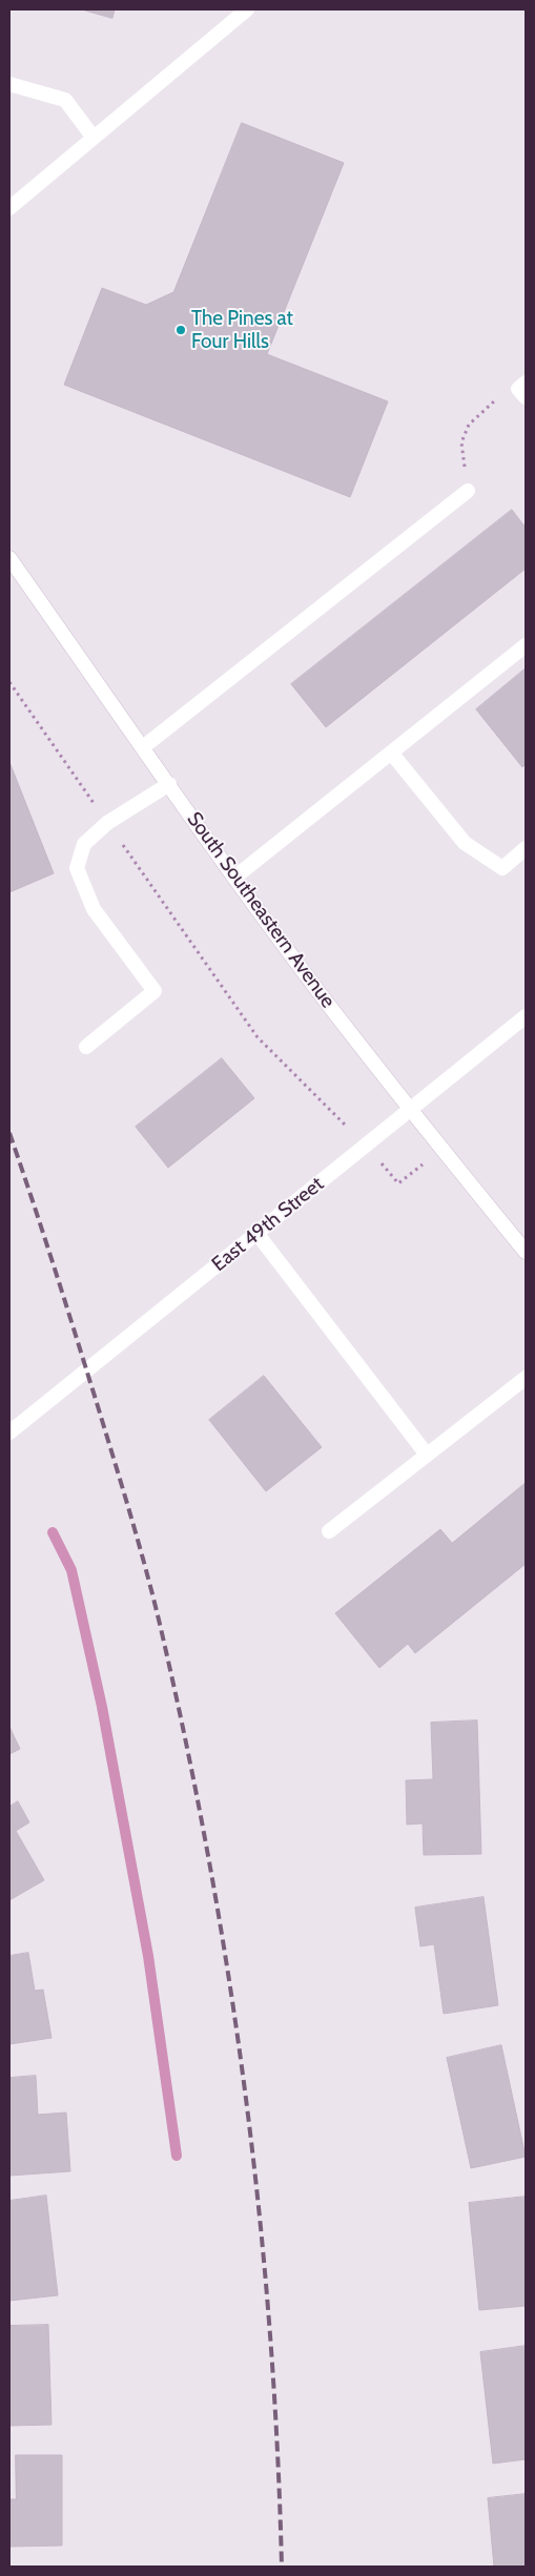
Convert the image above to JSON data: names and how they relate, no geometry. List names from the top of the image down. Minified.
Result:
{"streets":{"main road":["South Southeastern Avenue","East 49th Street"]},"crossings":[["South Southeastern Avenue","East 49th Street"]],"places":["The Pines at Four Hills"]}
